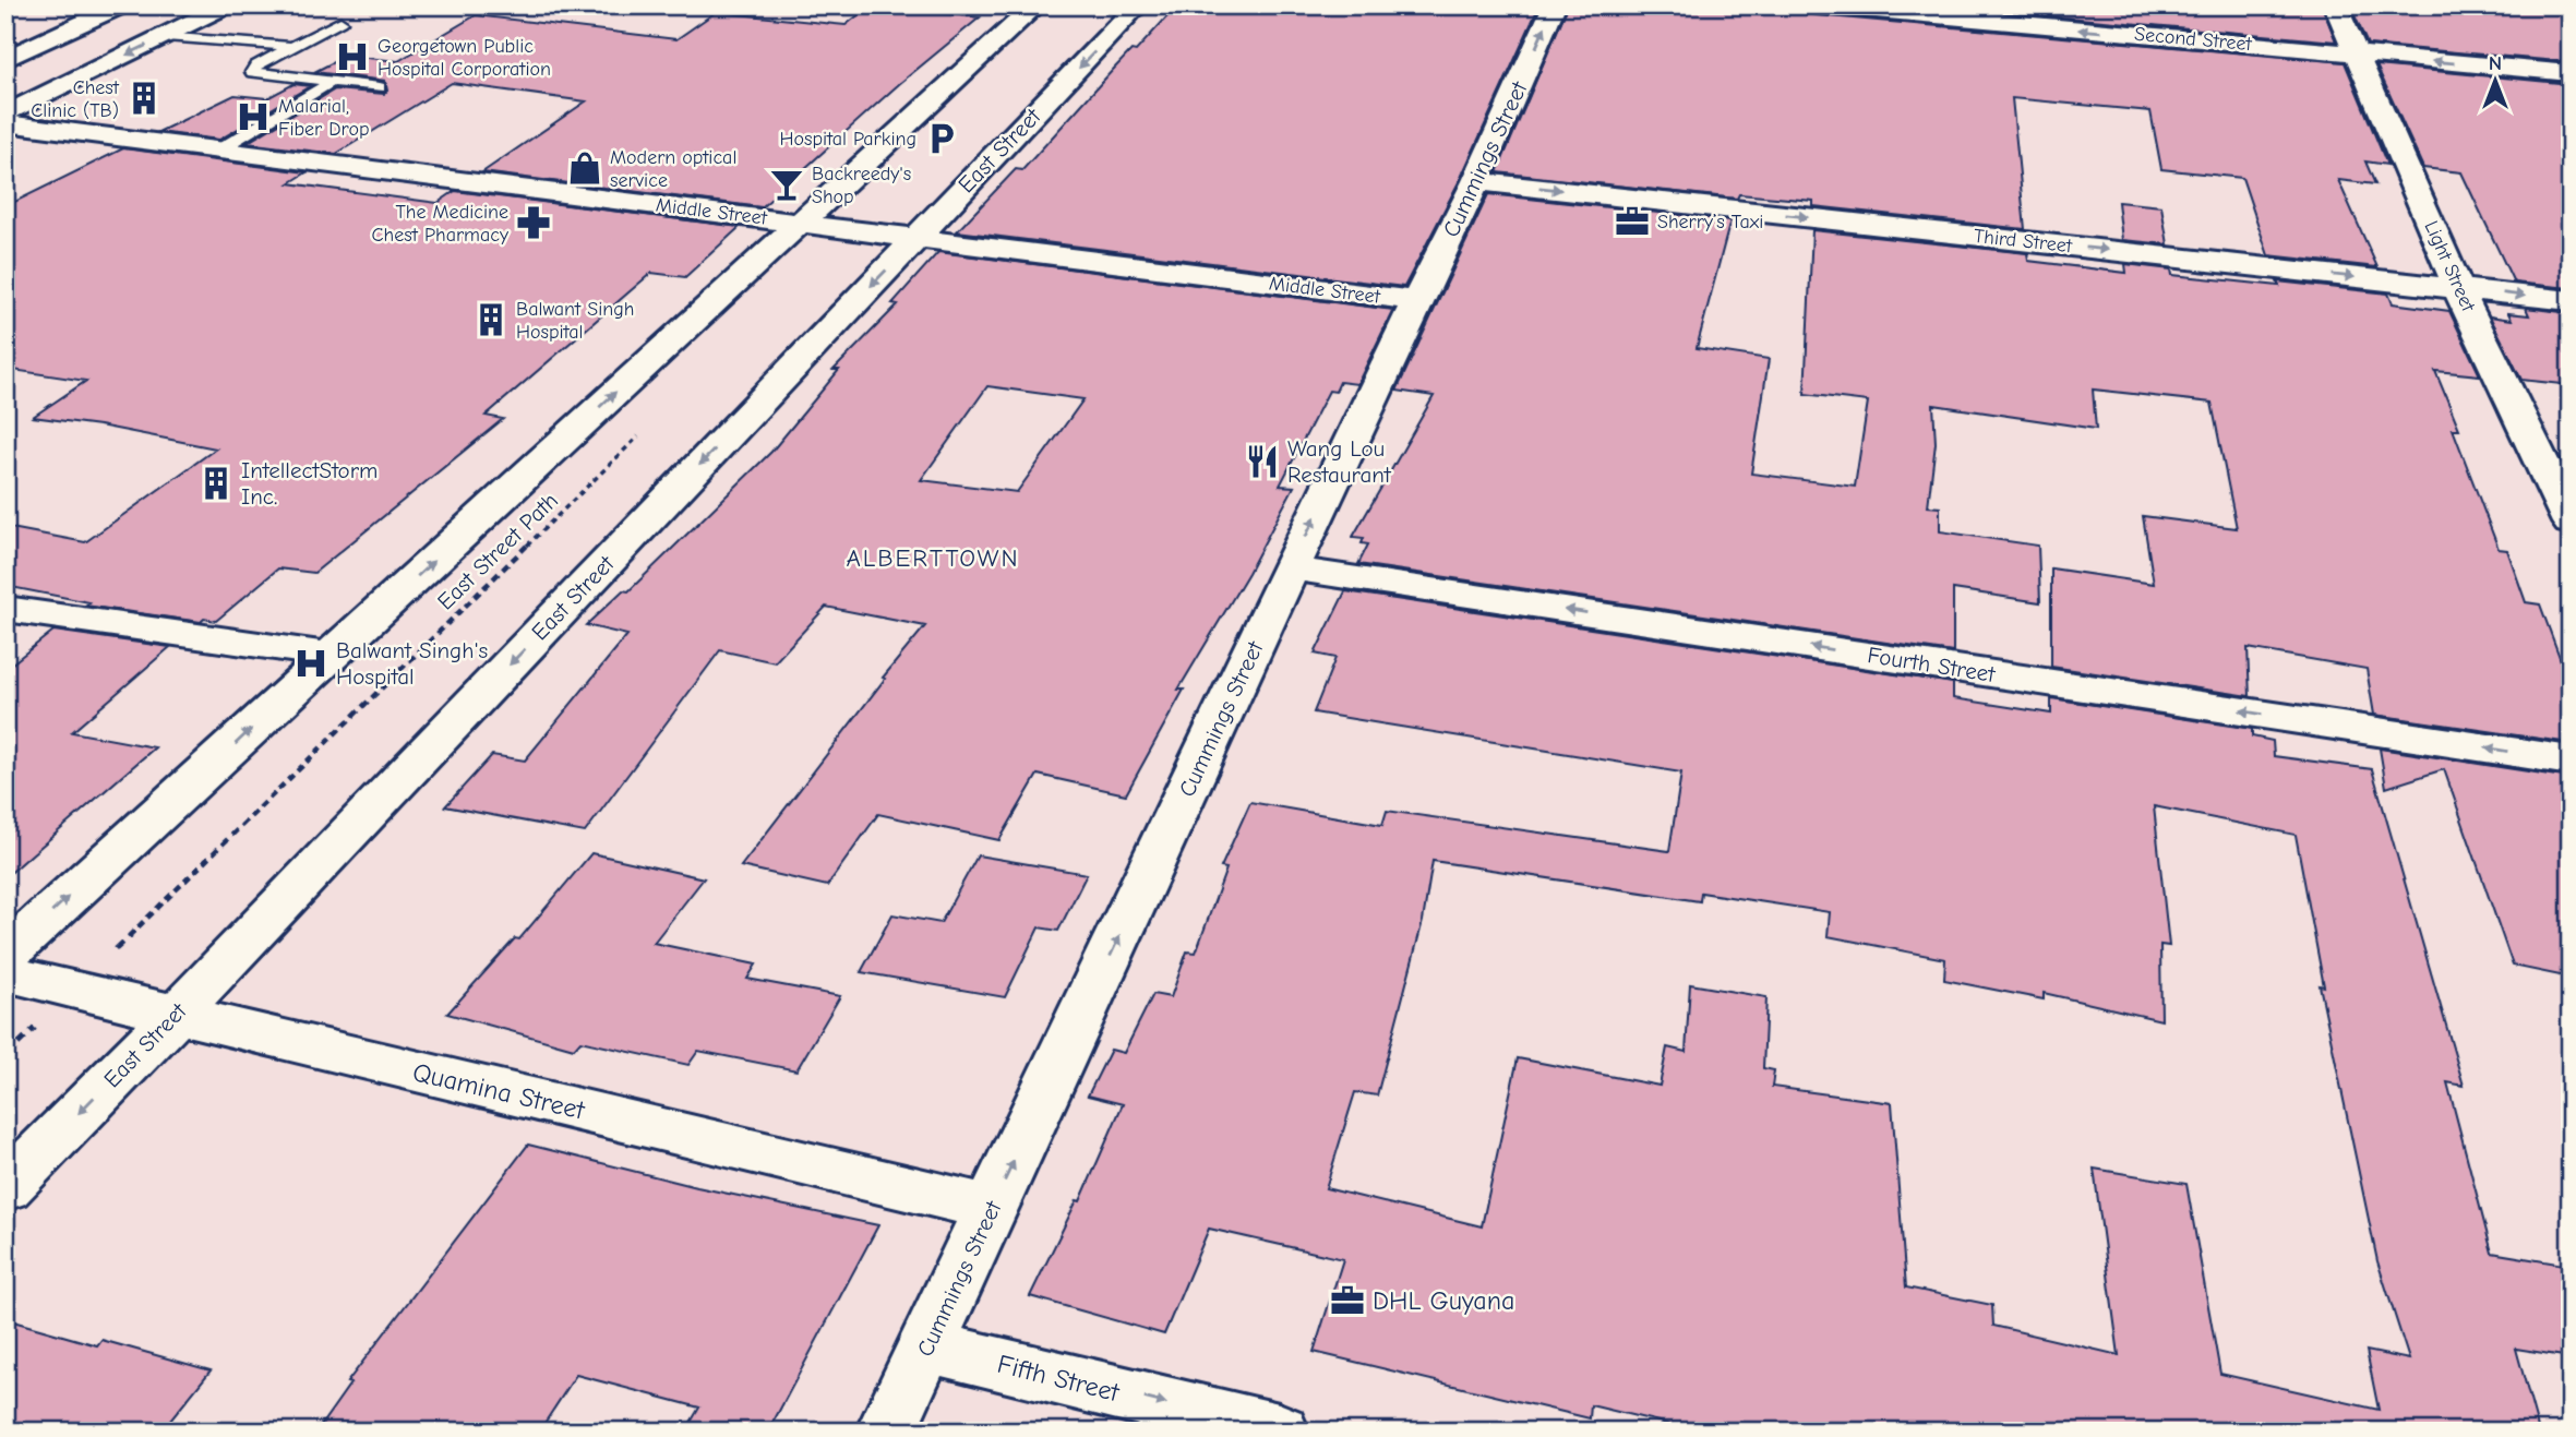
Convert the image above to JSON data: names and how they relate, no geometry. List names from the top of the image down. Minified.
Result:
{"streets":{"street":["Second Street","East Street","Cummings Street","Middle Street","Third Street","Light Street","Fourth Street","Quamina Street","Fifth Street"],"path":["East Street Path"]},"crossings":[["Second Street","Light Street"],["East Street","Middle Street"],["East Street","Quamina Street"],["Cummings Street","Middle Street"],["Cummings Street","Third Street"],["Cummings Street","Fourth Street"],["Cummings Street","Quamina Street"],["Cummings Street","Fifth Street"],["Third Street","Light Street"],["East Street Path","Quamina Street"]],"one_way":["Second Street","Cummings Street","Third Street","Fourth Street","Fifth Street"],"districts":["ALBERTTOWN"],"places":{"hospital":["Georgetown Public Hospital Corporation","Malarial, Fiber Drop","Balwant Singh's Hospital"],"building":["Chest Clinic (TB)","Balwant Singh Hospital","IntellectStorm Inc."],"parking":["Hospital Parking"],"shop":["Modern optical service"],"bar":["Backreedy's Shop"],"office":["Sherry’s Taxi","DHL Guyana"],"pharmacy":["The Medicine Chest Pharmacy"],"restaurant":["Wang Lou Restaurant"]},"north":"top"}
